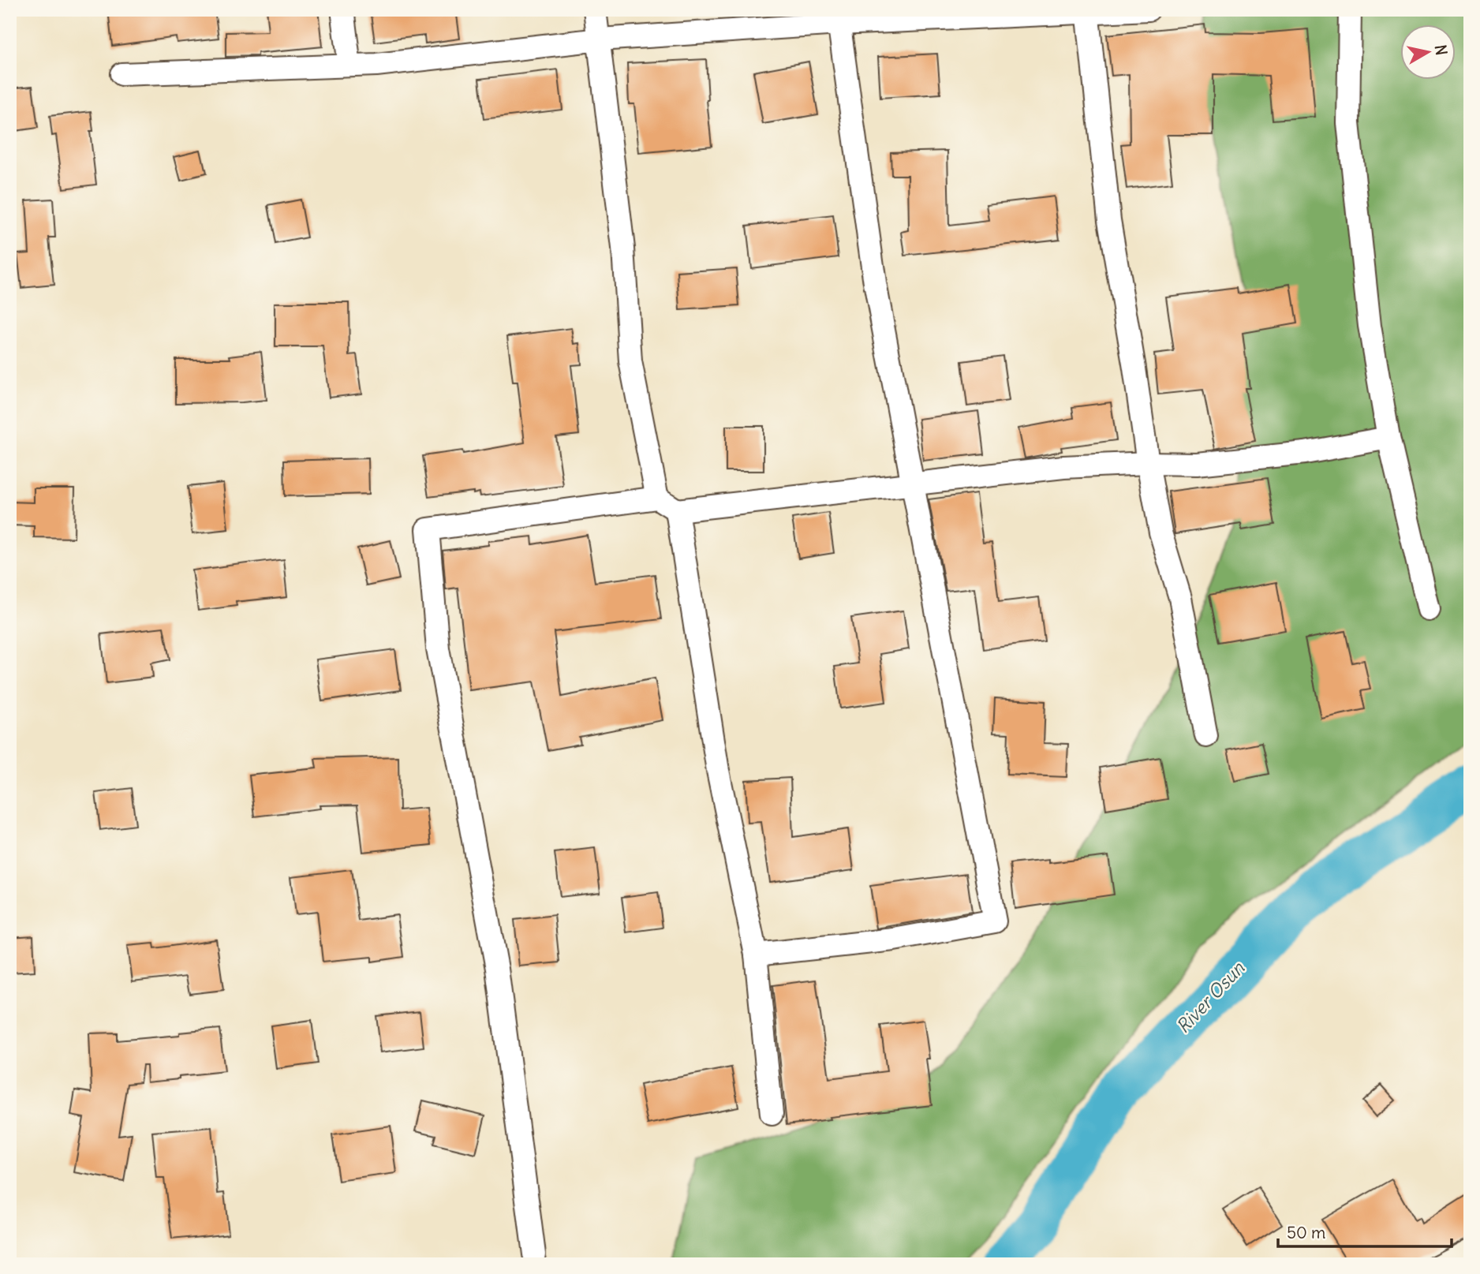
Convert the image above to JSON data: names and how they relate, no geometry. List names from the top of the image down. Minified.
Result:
{"water":["River Osun"],"scale_bar":"50 m","north":"right"}
